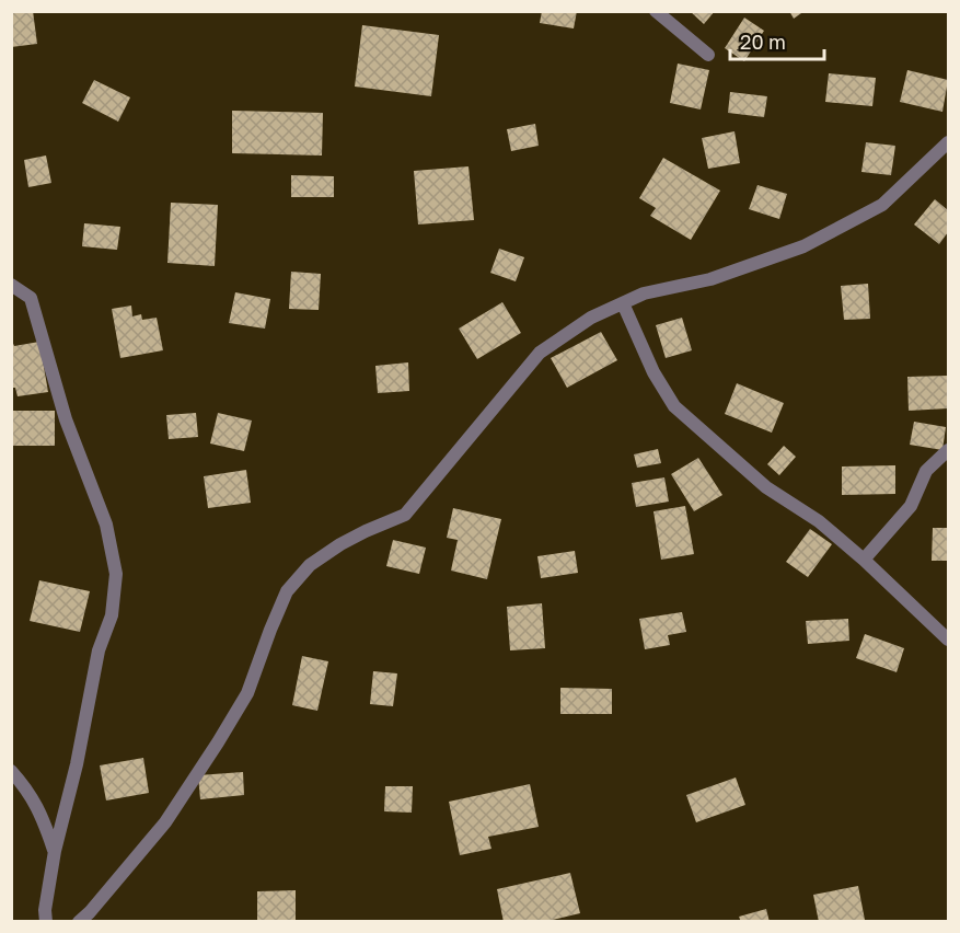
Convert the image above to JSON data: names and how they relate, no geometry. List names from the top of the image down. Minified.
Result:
{"scale_bar":"20 m"}
